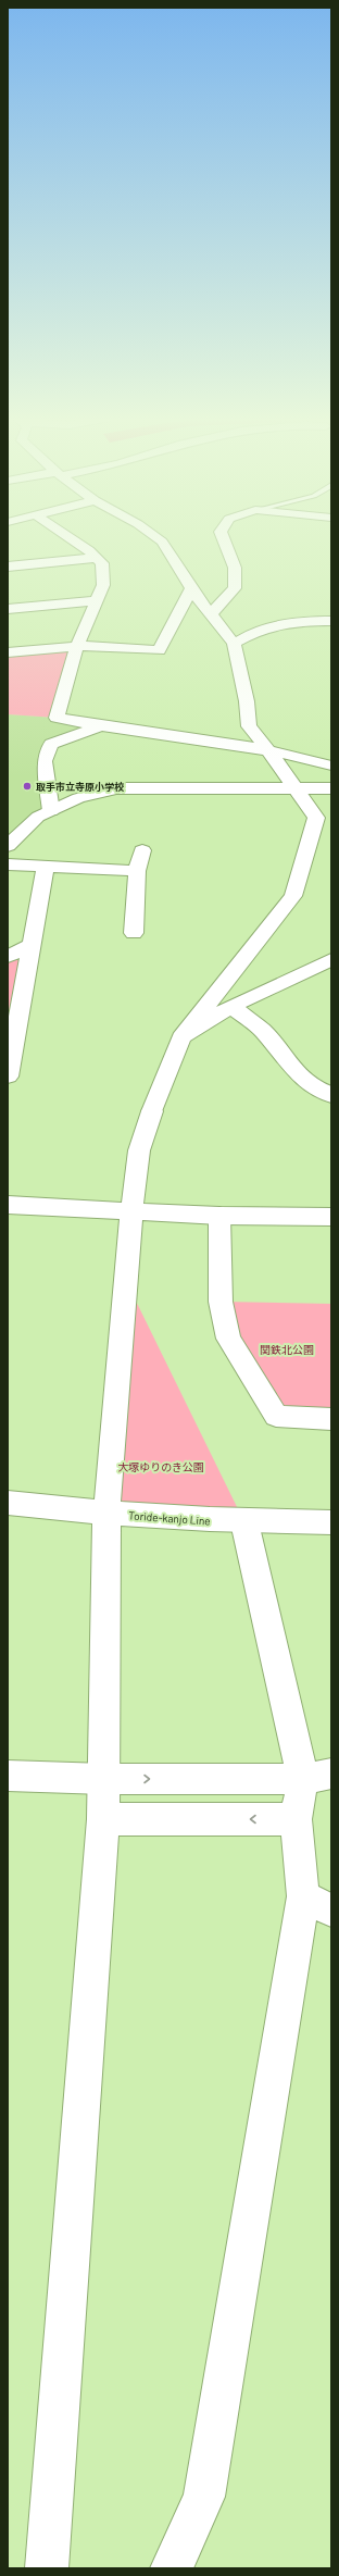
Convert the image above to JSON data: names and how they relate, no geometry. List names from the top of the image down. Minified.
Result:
{"streets":{"street":["Toride-kanjo Line"]},"parks":["関鉄北公園","大塚ゆりのき公園"],"places":["取手市立寺原小学校"]}
